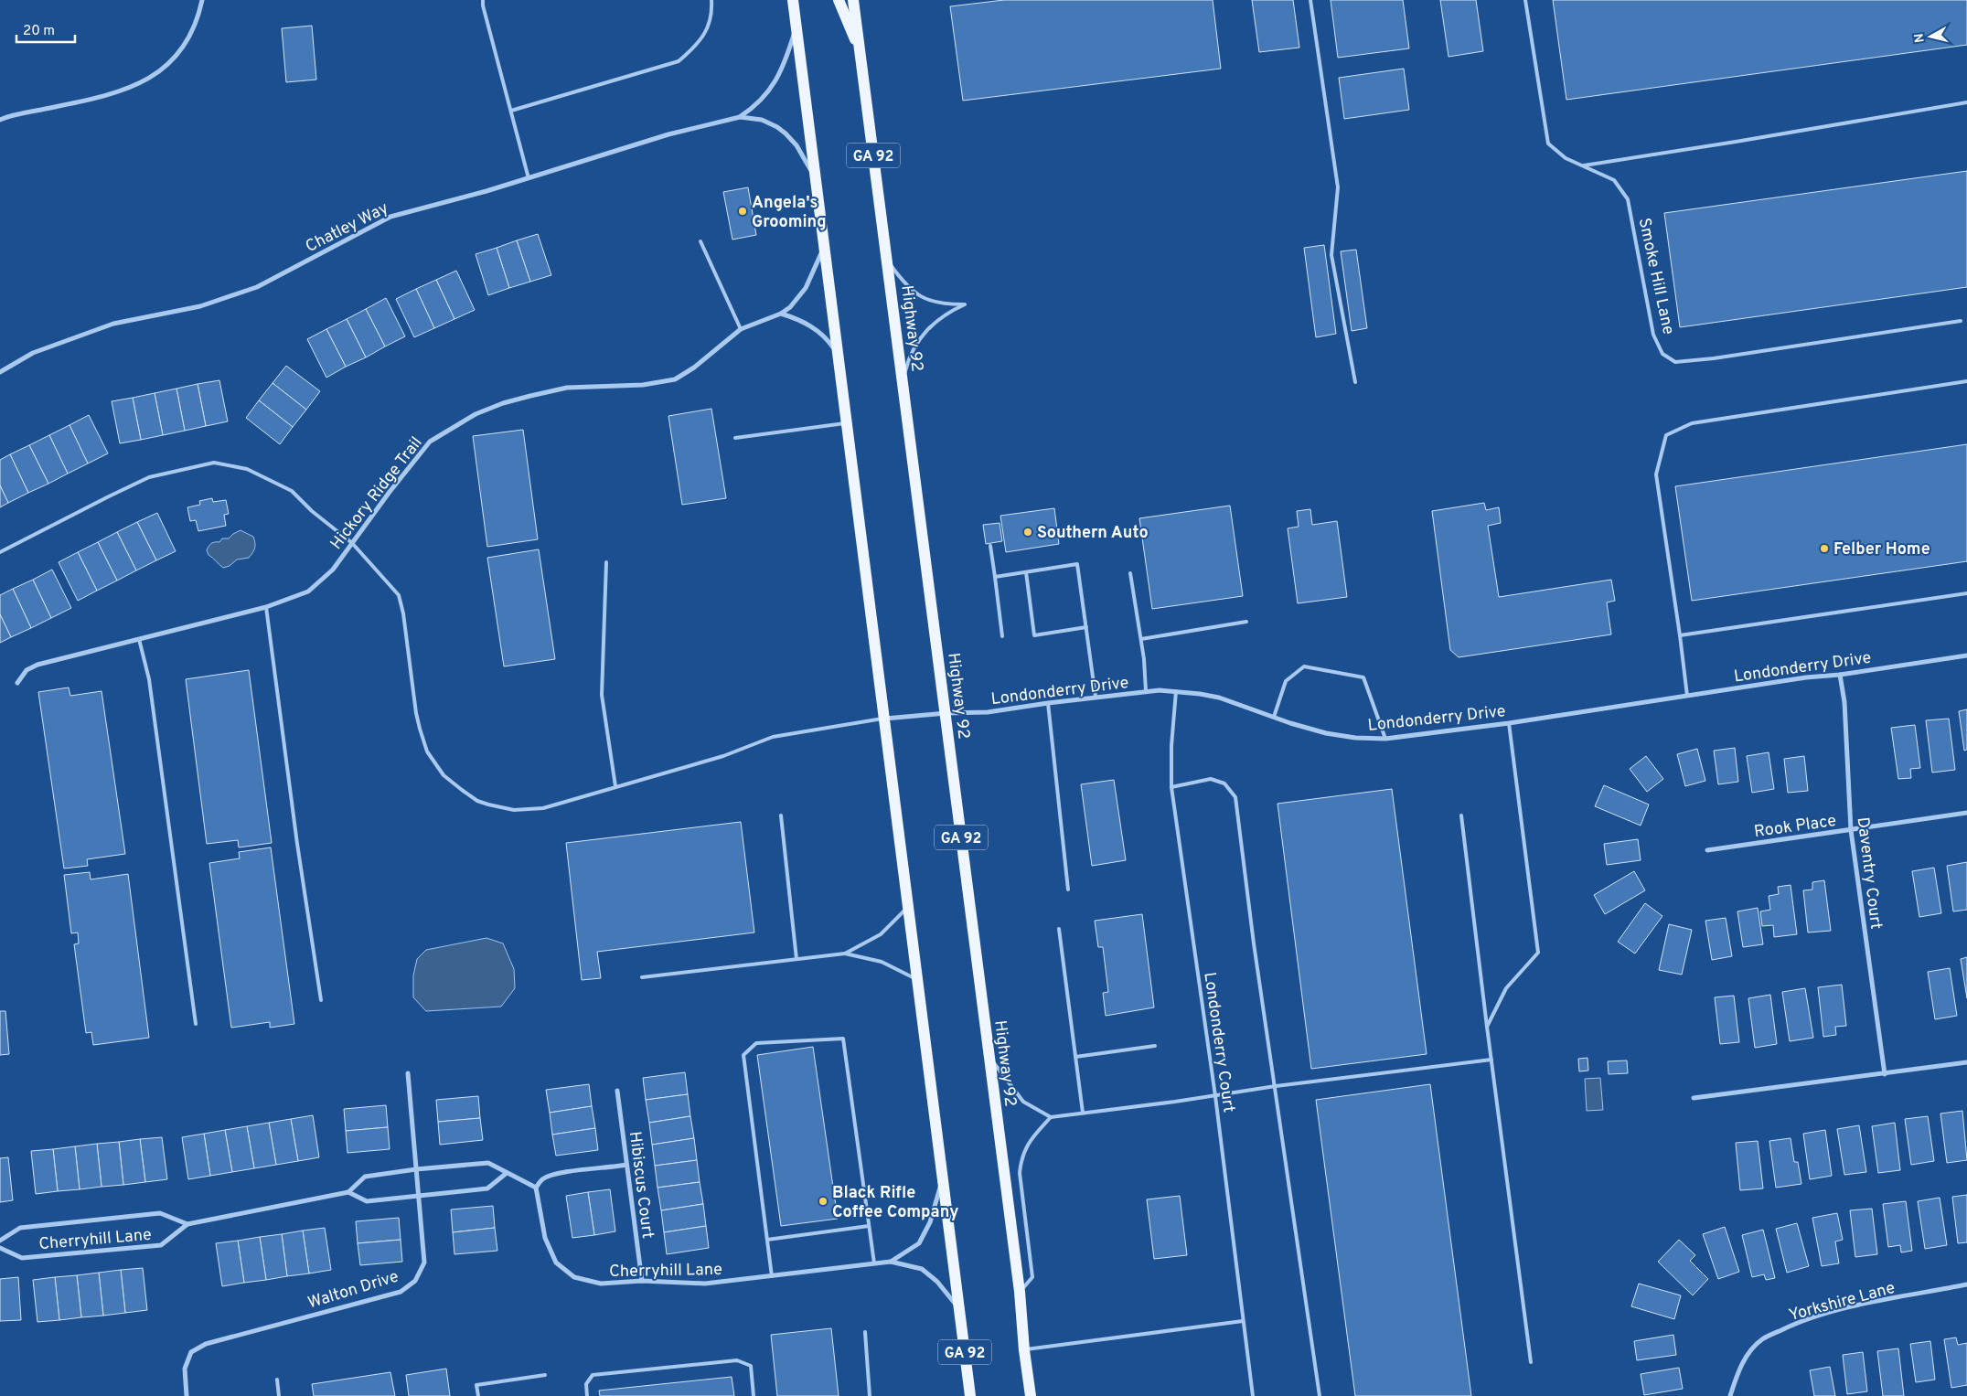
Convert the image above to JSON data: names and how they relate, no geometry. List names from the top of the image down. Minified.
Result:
{"streets":{"main road":["GA 92","Highway 92"],"street":["Chatley Way","Hickory Ridge Trail","Londonderry Drive","Rook Place","Daventry Court","Hibiscus Court","Cherryhill Lane","Walton Drive","Yorkshire Lane"],"lane":["Smoke Hill Lane","Londonderry Court"]},"crossings":[["GA 92","Chatley Way"],["GA 92","Hickory Ridge Trail"],["GA 92","Londonderry Drive"],["Highway 92","Londonderry Drive"],["Londonderry Drive","Daventry Court"],["Londonderry Drive","Londonderry Court"],["Rook Place","Daventry Court"],["Hibiscus Court","Cherryhill Lane"]],"places":["Angela's Grooming","Southern Auto","Felber Home","Black Rifle Coffee Company"],"scale_bar":"20 m","north":"left"}
